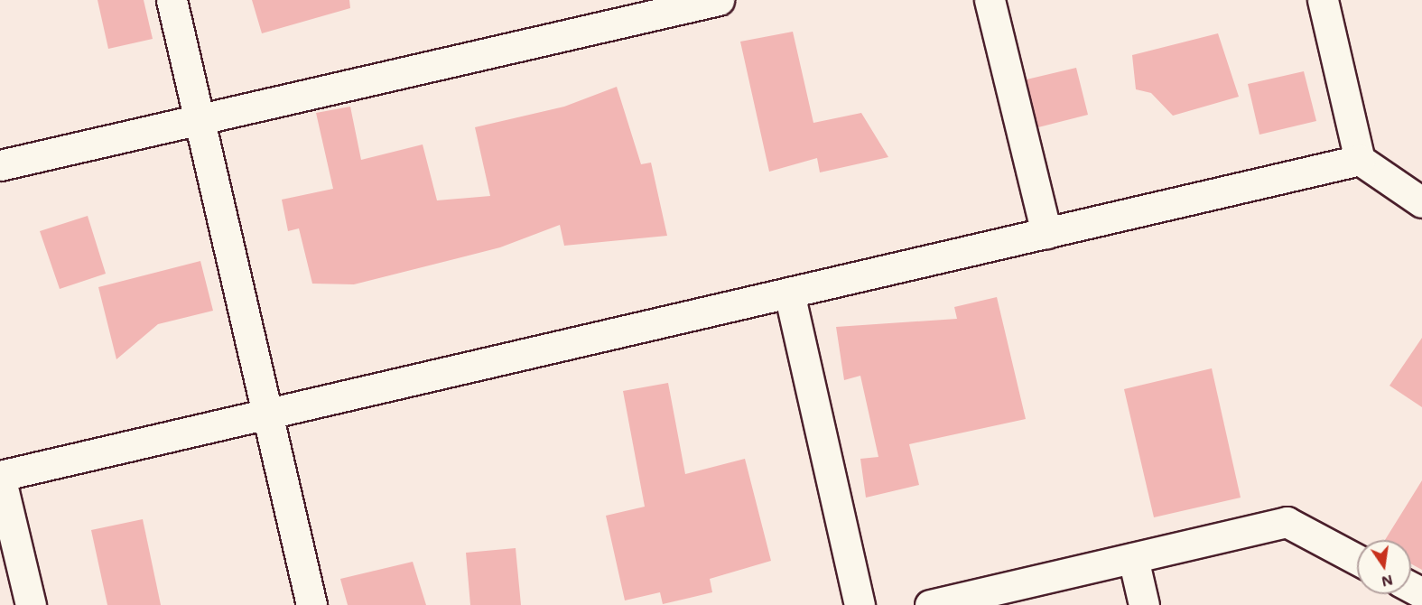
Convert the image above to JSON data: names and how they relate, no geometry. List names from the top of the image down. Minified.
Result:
{"north":"bottom"}
